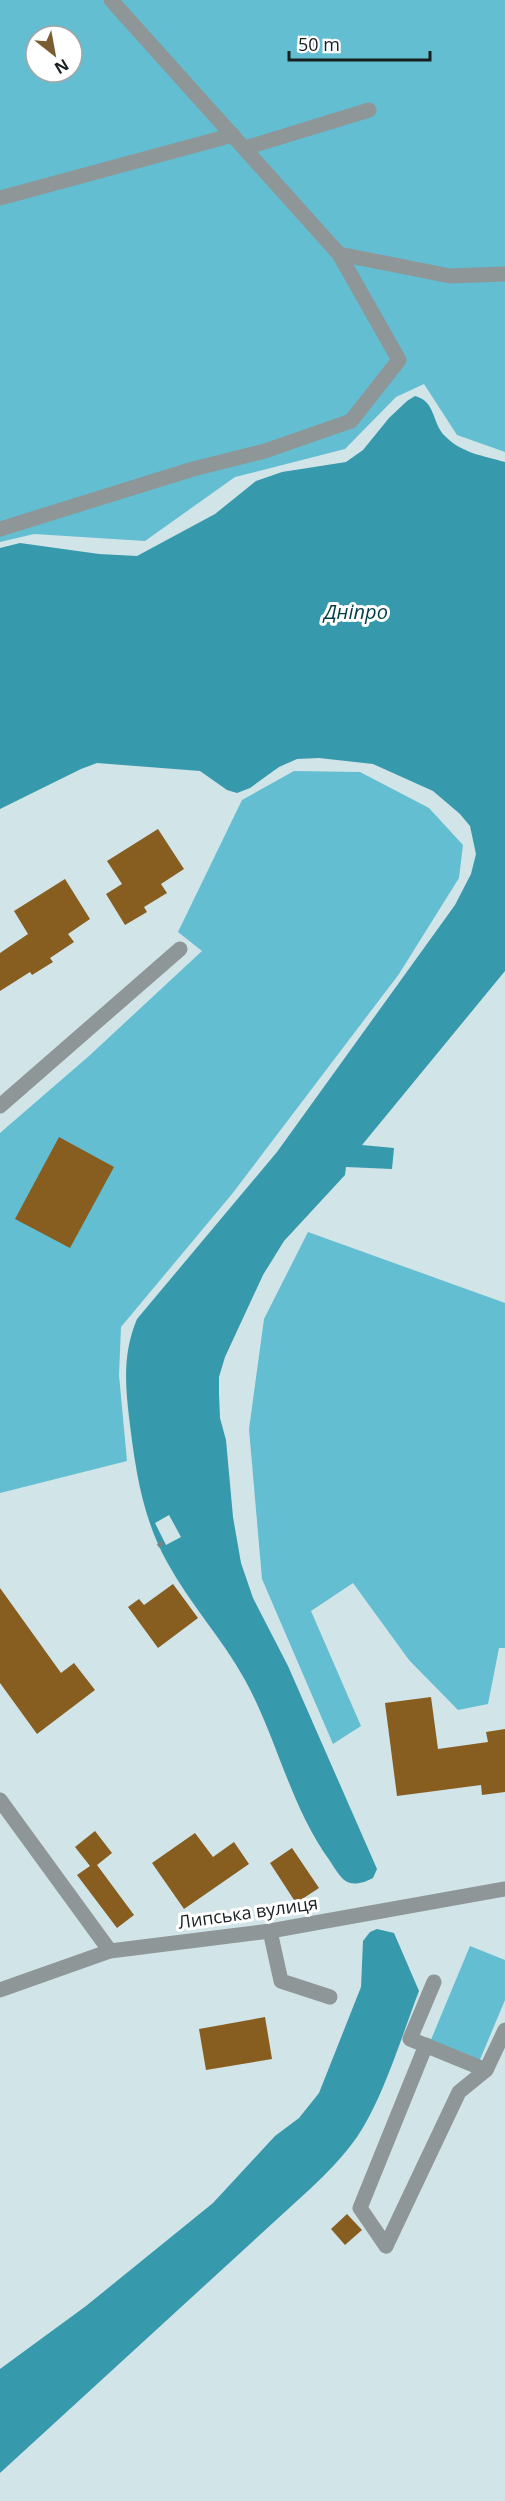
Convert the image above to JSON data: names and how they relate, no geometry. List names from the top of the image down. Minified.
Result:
{"streets":{"street":["Липська вулиця"]},"water":["Дніпро"],"scale_bar":"50 m","north":"bottom right"}
